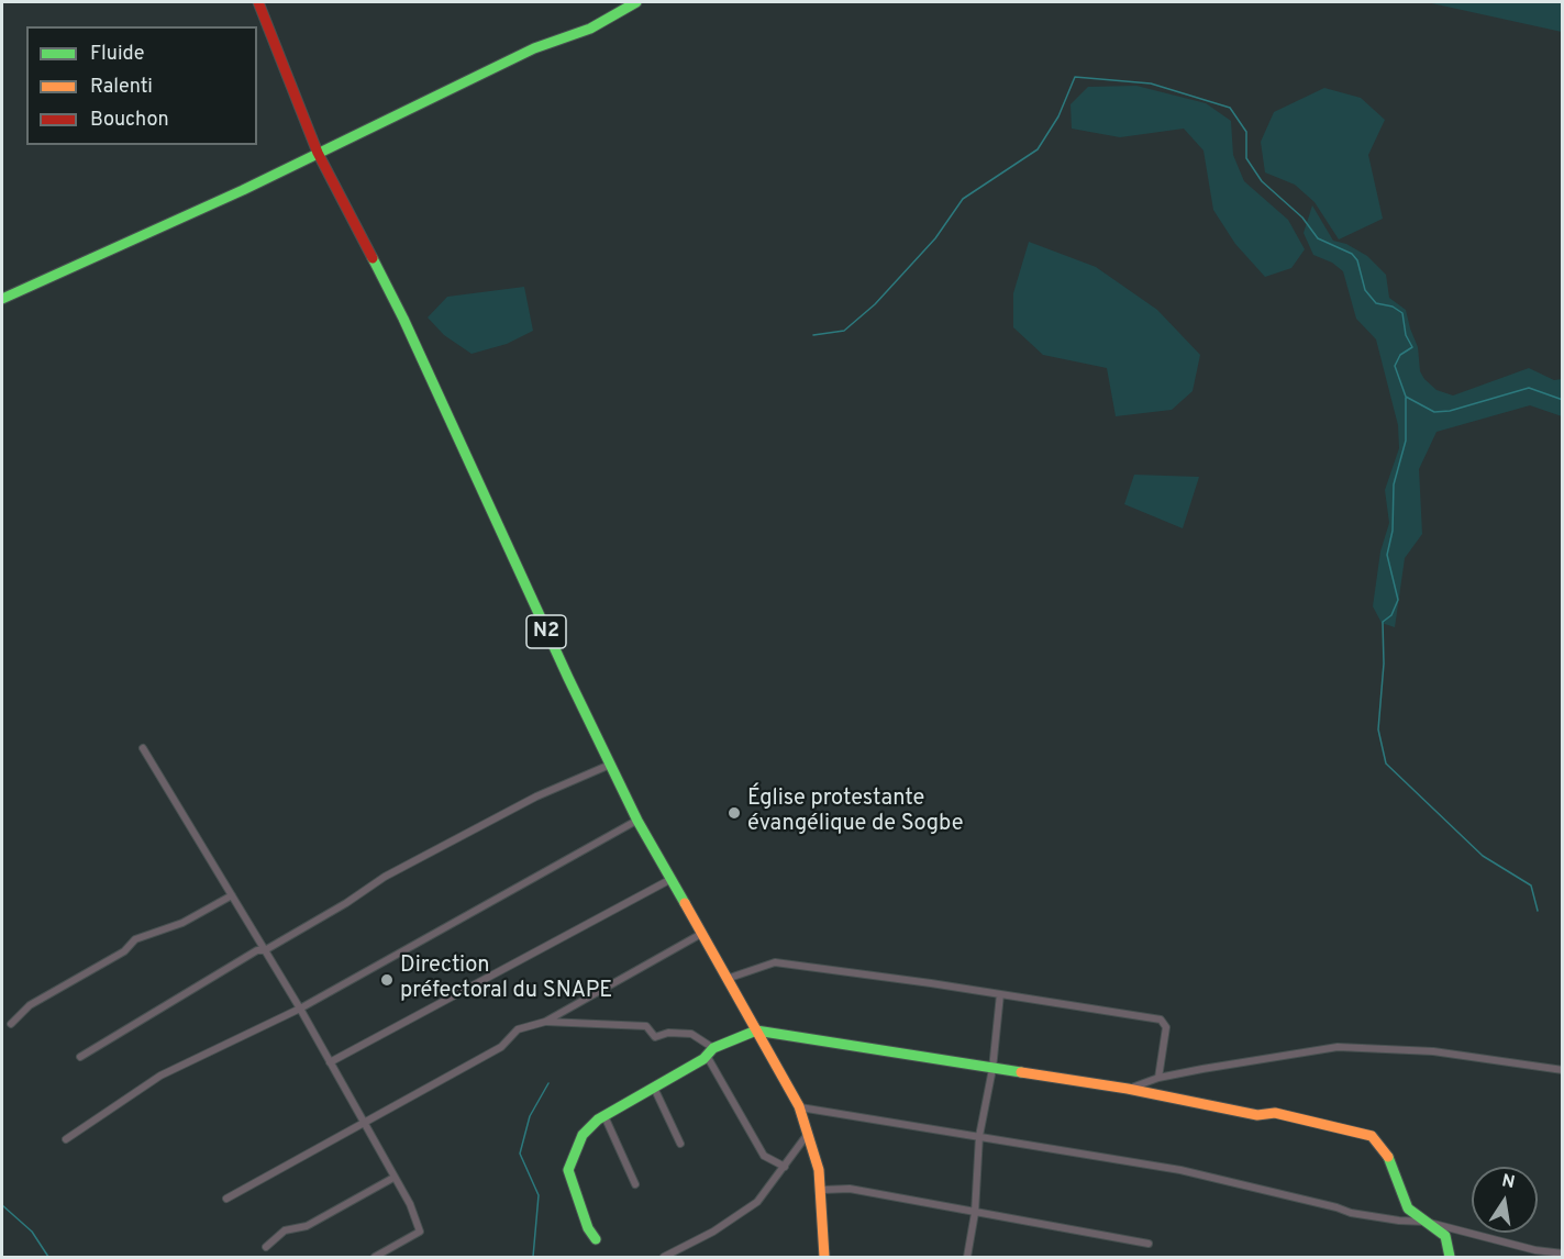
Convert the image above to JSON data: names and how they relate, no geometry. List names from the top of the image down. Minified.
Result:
{"streets":{"main road":["N2"]},"places":["Église protestante évangélique de Sogbe","Direction préfectoral du SNAPE"],"legend":["Fluide","Ralenti","Bouchon"],"north":"top"}
